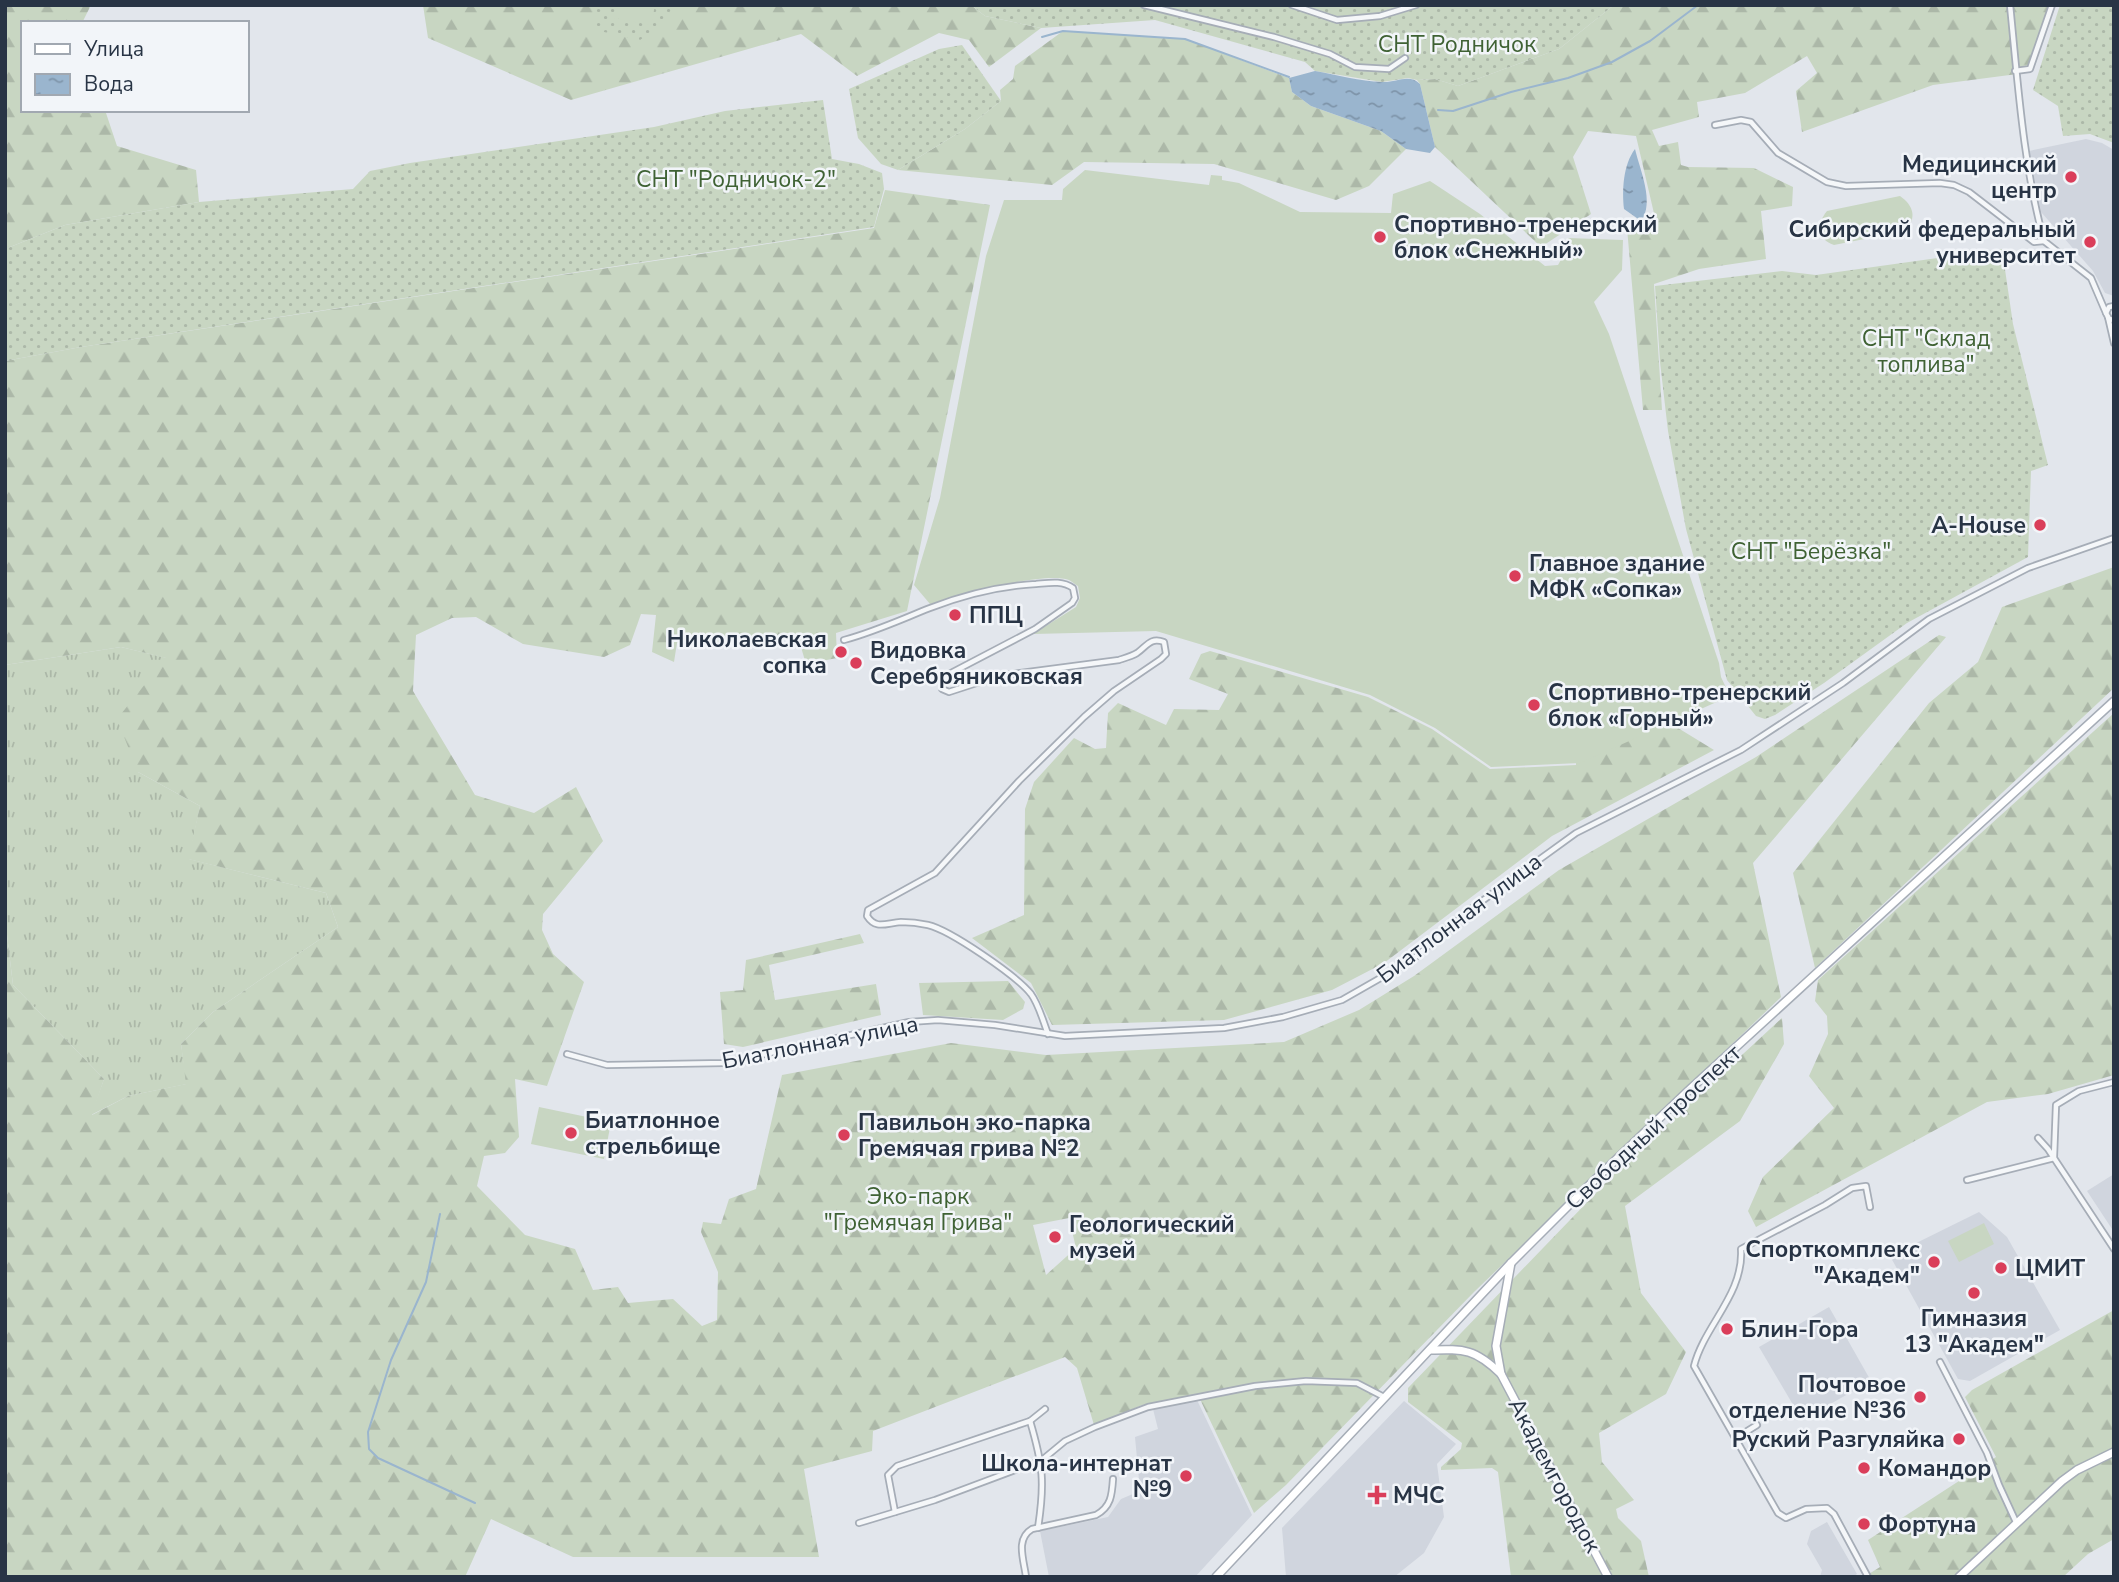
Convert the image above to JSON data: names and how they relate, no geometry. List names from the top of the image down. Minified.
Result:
{"streets":{"main road":["Свободный проспект","Академгородок"],"street":["Биатлонная улица"]},"parks":["СНТ Родничок","СНТ \"Родничок-2\"","СНТ \"Склад топлива\"","СНТ \"Берёзка\"","Эко-парк \"Гремячая Грива\""],"places":{"other":["Медицинский центр","Спортивно-тренерский блок «Снежный»","Сибирский федеральный университет","A-House","Главное здание МФК «Сопка»","ППЦ","Николаевская сопка","Видовка Серебряниковская","Спортивно-тренерский блок «Горный»","Биатлонное стрельбище","Павильон эко-парка Гремячая грива №2","Геологический музей","Спорткомплекс \"Академ\"","ЦМИТ","Гимназия 13 \"Академ\"","Блин-Гора","Почтовое отделение №36","Руский Разгуляйка","Командор","Школа-интернат №9","Фортуна"],"health":["МЧС"]},"legend":["Улица","Вода"]}
